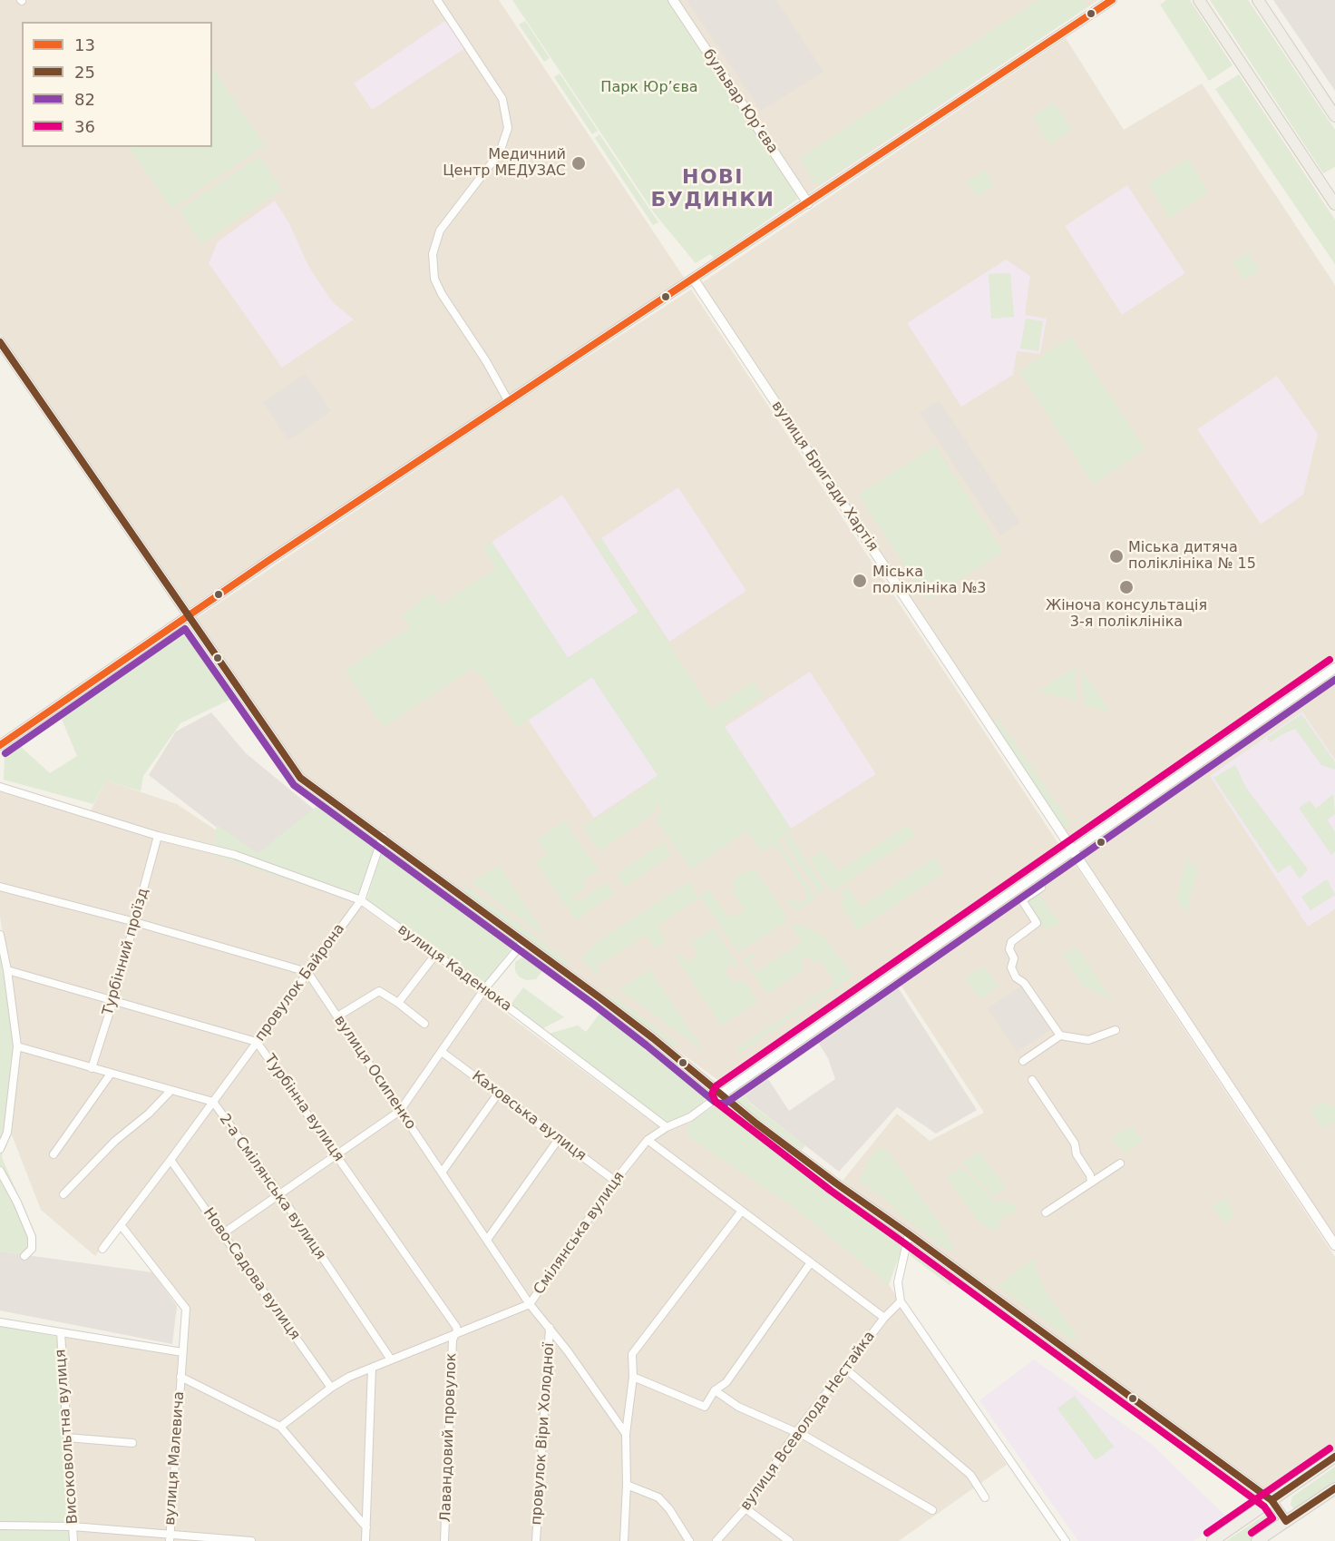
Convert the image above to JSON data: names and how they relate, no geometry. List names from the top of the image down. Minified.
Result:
{"streets":{"street":["бульвар Юрʼєва","вулиця Бригади Хартія","Турбінний проїзд","вулиця Каденюка","провулок Байрона","вулиця Осипенко","Турбінна вулиця","Каховська вулиця","2-а Смілянська вулиця","Смілянська вулиця","Ново-Садова вулиця","вулиця Всеволода Нестайка","провулок Віри Холодної","Високовольтна вулиця","Лавандовий провулок","вулиця Малевича"]},"crossings":[["Турбінний проїзд","вулиця Каденюка"],["Турбінний проїзд","Турбінна вулиця"],["Турбінний проїзд","2-а Смілянська вулиця"],["вулиця Каденюка","провулок Байрона"],["вулиця Каденюка","Смілянська вулиця"],["провулок Байрона","вулиця Осипенко"],["провулок Байрона","Турбінна вулиця"],["провулок Байрона","2-а Смілянська вулиця"],["провулок Байрона","Ново-Садова вулиця"],["провулок Байрона","вулиця Малевича"],["вулиця Осипенко","Смілянська вулиця"],["вулиця Осипенко","провулок Віри Холодної"],["Турбінна вулиця","Смілянська вулиця"],["Турбінна вулиця","Лавандовий провулок"],["Каховська вулиця","Смілянська вулиця"],["2-а Смілянська вулиця","Смілянська вулиця"],["Смілянська вулиця","Ново-Садова вулиця"],["Смілянська вулиця","Лавандовий провулок"]],"districts":["НОВІ БУДИНКИ"],"parks":["Парк Юр’єва"],"places":["Медичний Центр МЕДУЗАС","Міська дитяча поліклініка № 15","Міська поліклініка №3","Жіноча консультація 3-я поліклініка"],"lines":["transit line 13","transit line 25","transit line 82","transit line 36"],"legend":["13","25","82","36"]}
